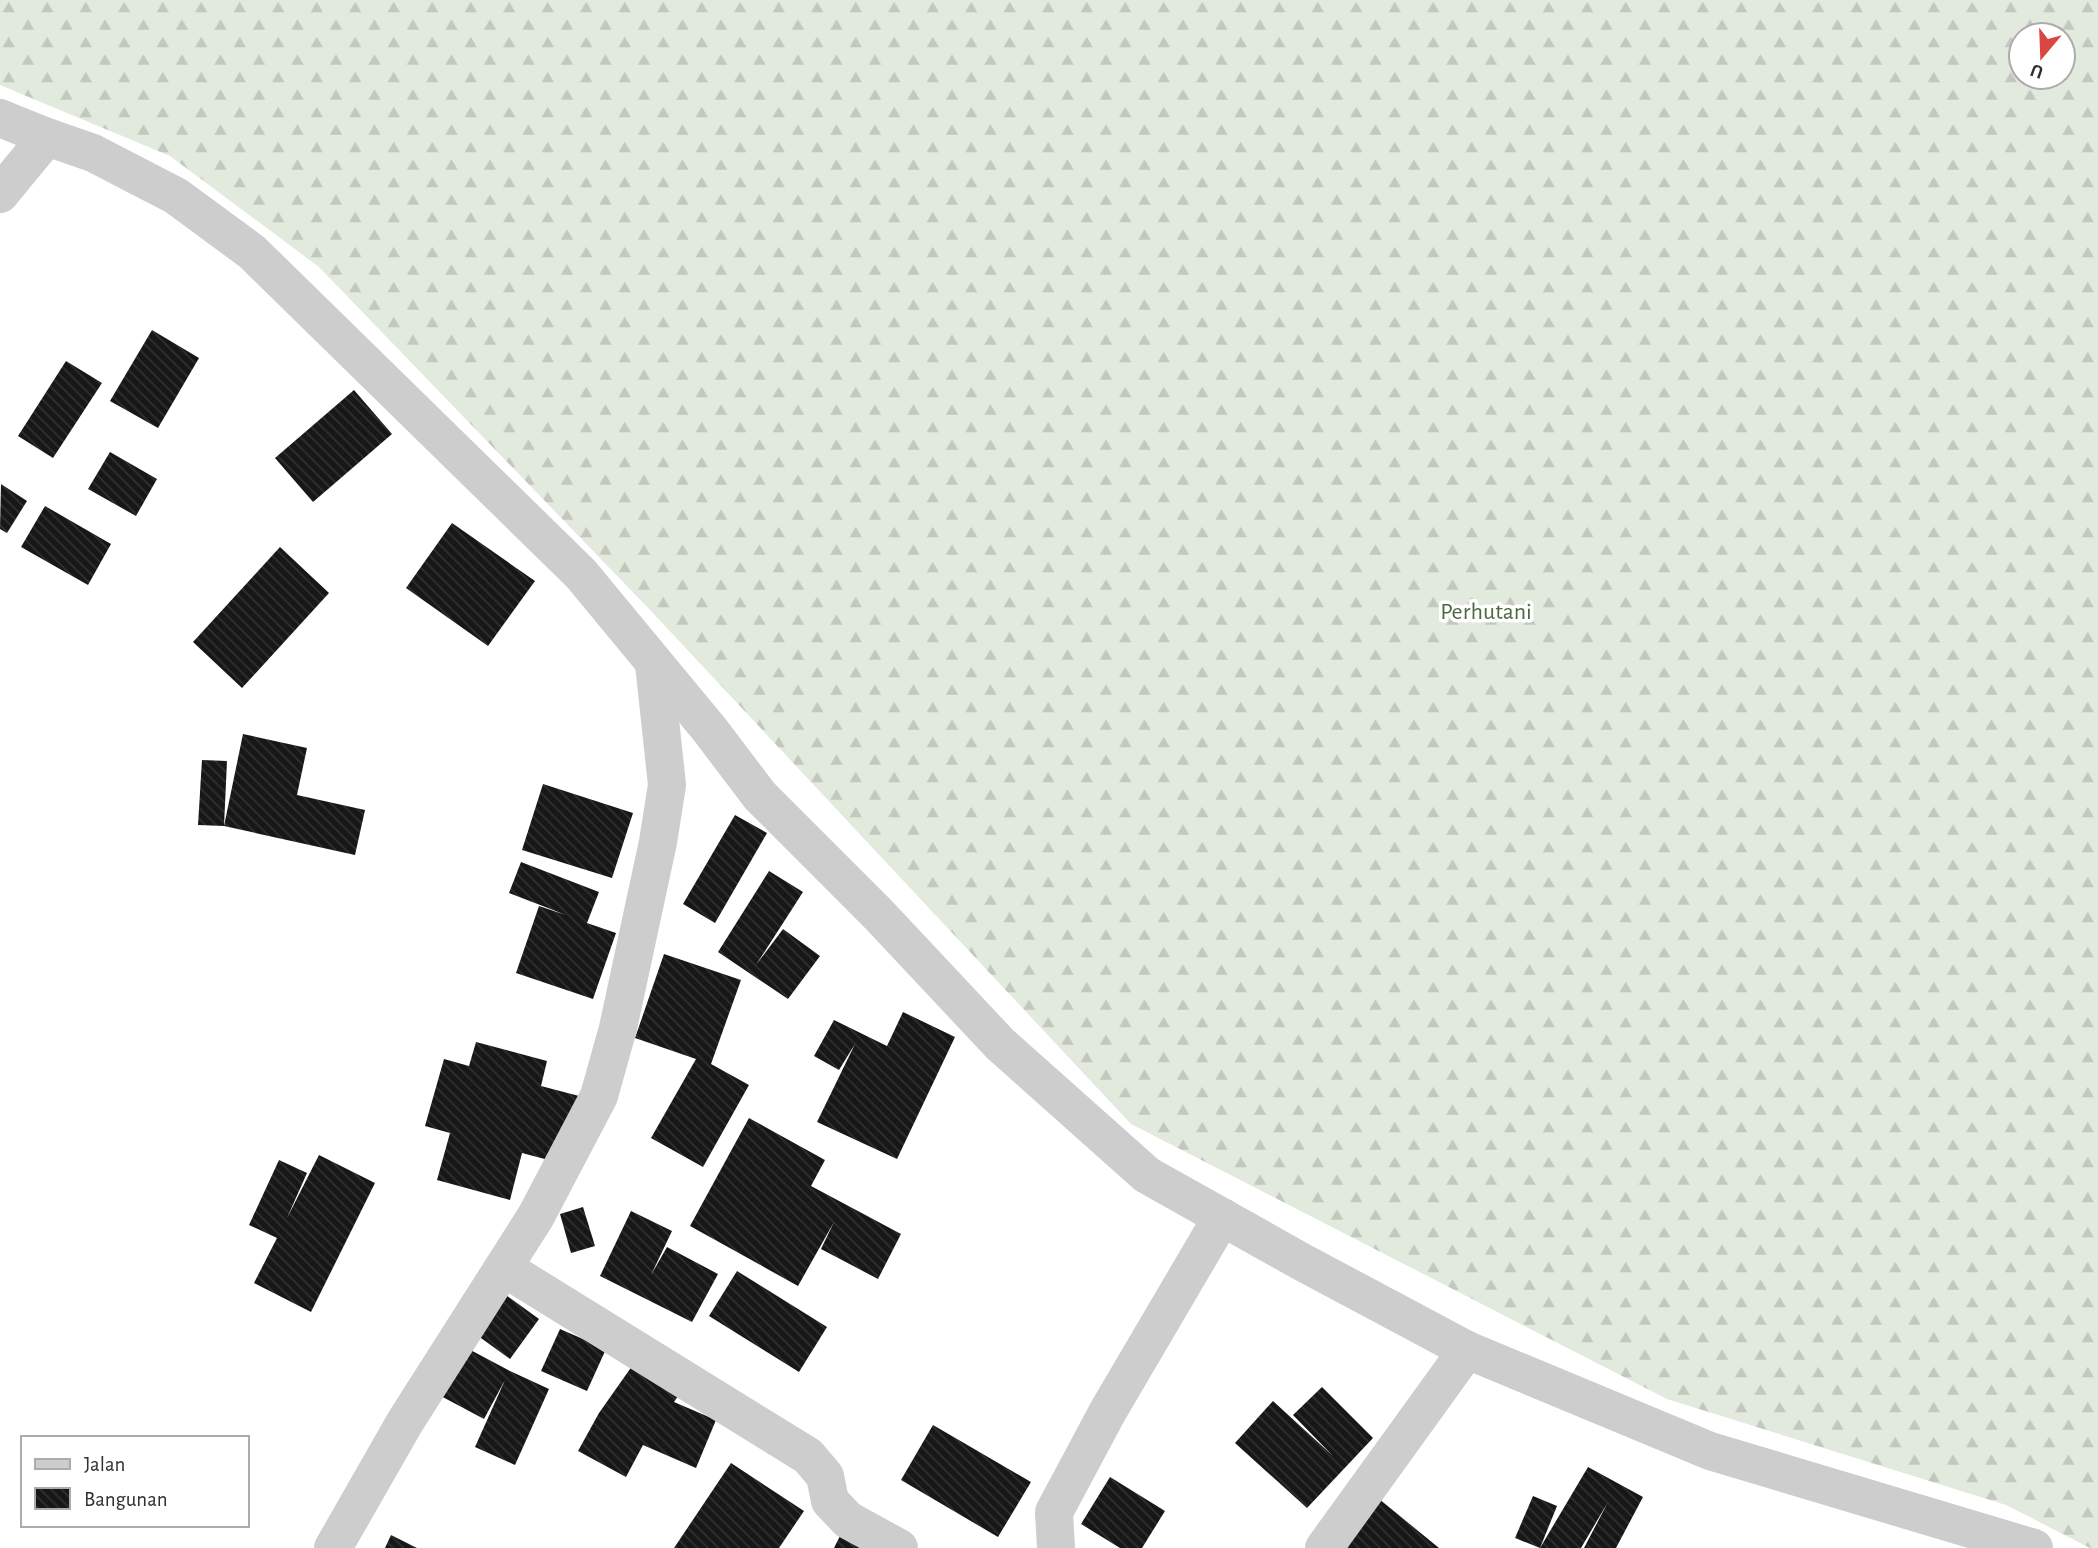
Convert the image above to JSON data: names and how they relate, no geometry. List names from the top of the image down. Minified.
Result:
{"parks":["Perhutani"],"legend":["Jalan","Bangunan"],"north":"bottom"}
